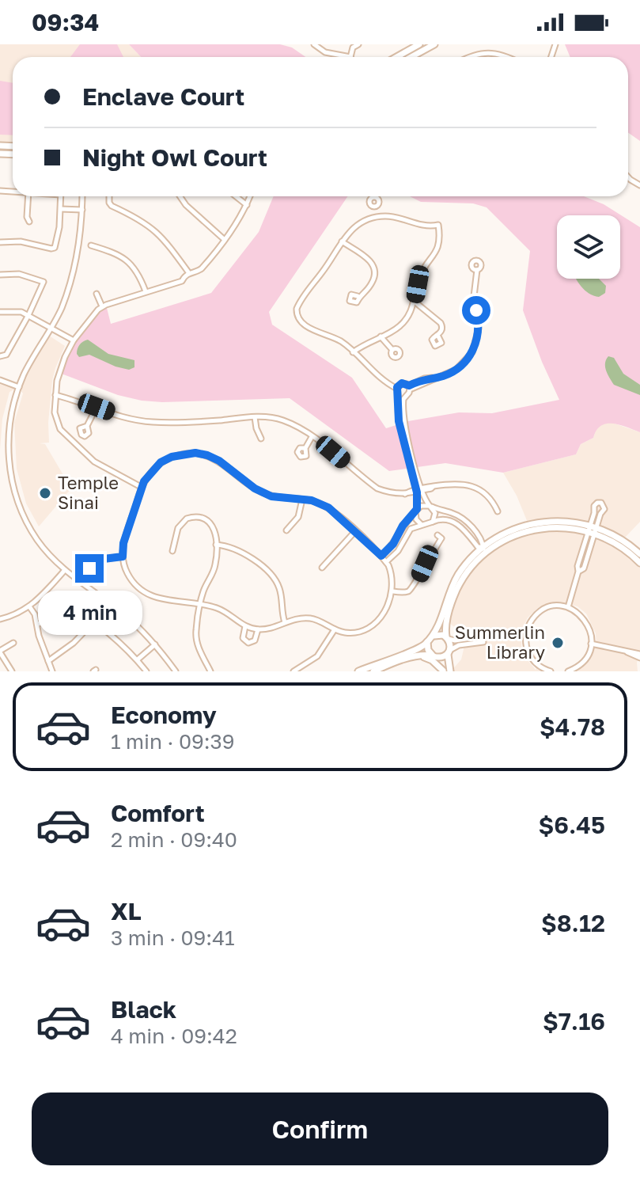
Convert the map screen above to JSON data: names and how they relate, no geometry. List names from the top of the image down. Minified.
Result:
{"places":["Temple Sinai","Summerlin Library"],"page":{"status":"09:34","banner":["Enclave Court","Night Owl Court"],"bubble":"4 min","list":[{"name":"Economy","note":"1 min · 09:39","value":"$4.78"},{"name":"Comfort","note":"2 min · 09:40","value":"$6.45"},{"name":"XL","note":"3 min · 09:41","value":"$8.12"},{"name":"Black","note":"4 min · 09:42","value":"$7.16"}],"buttons":"Confirm"}}
